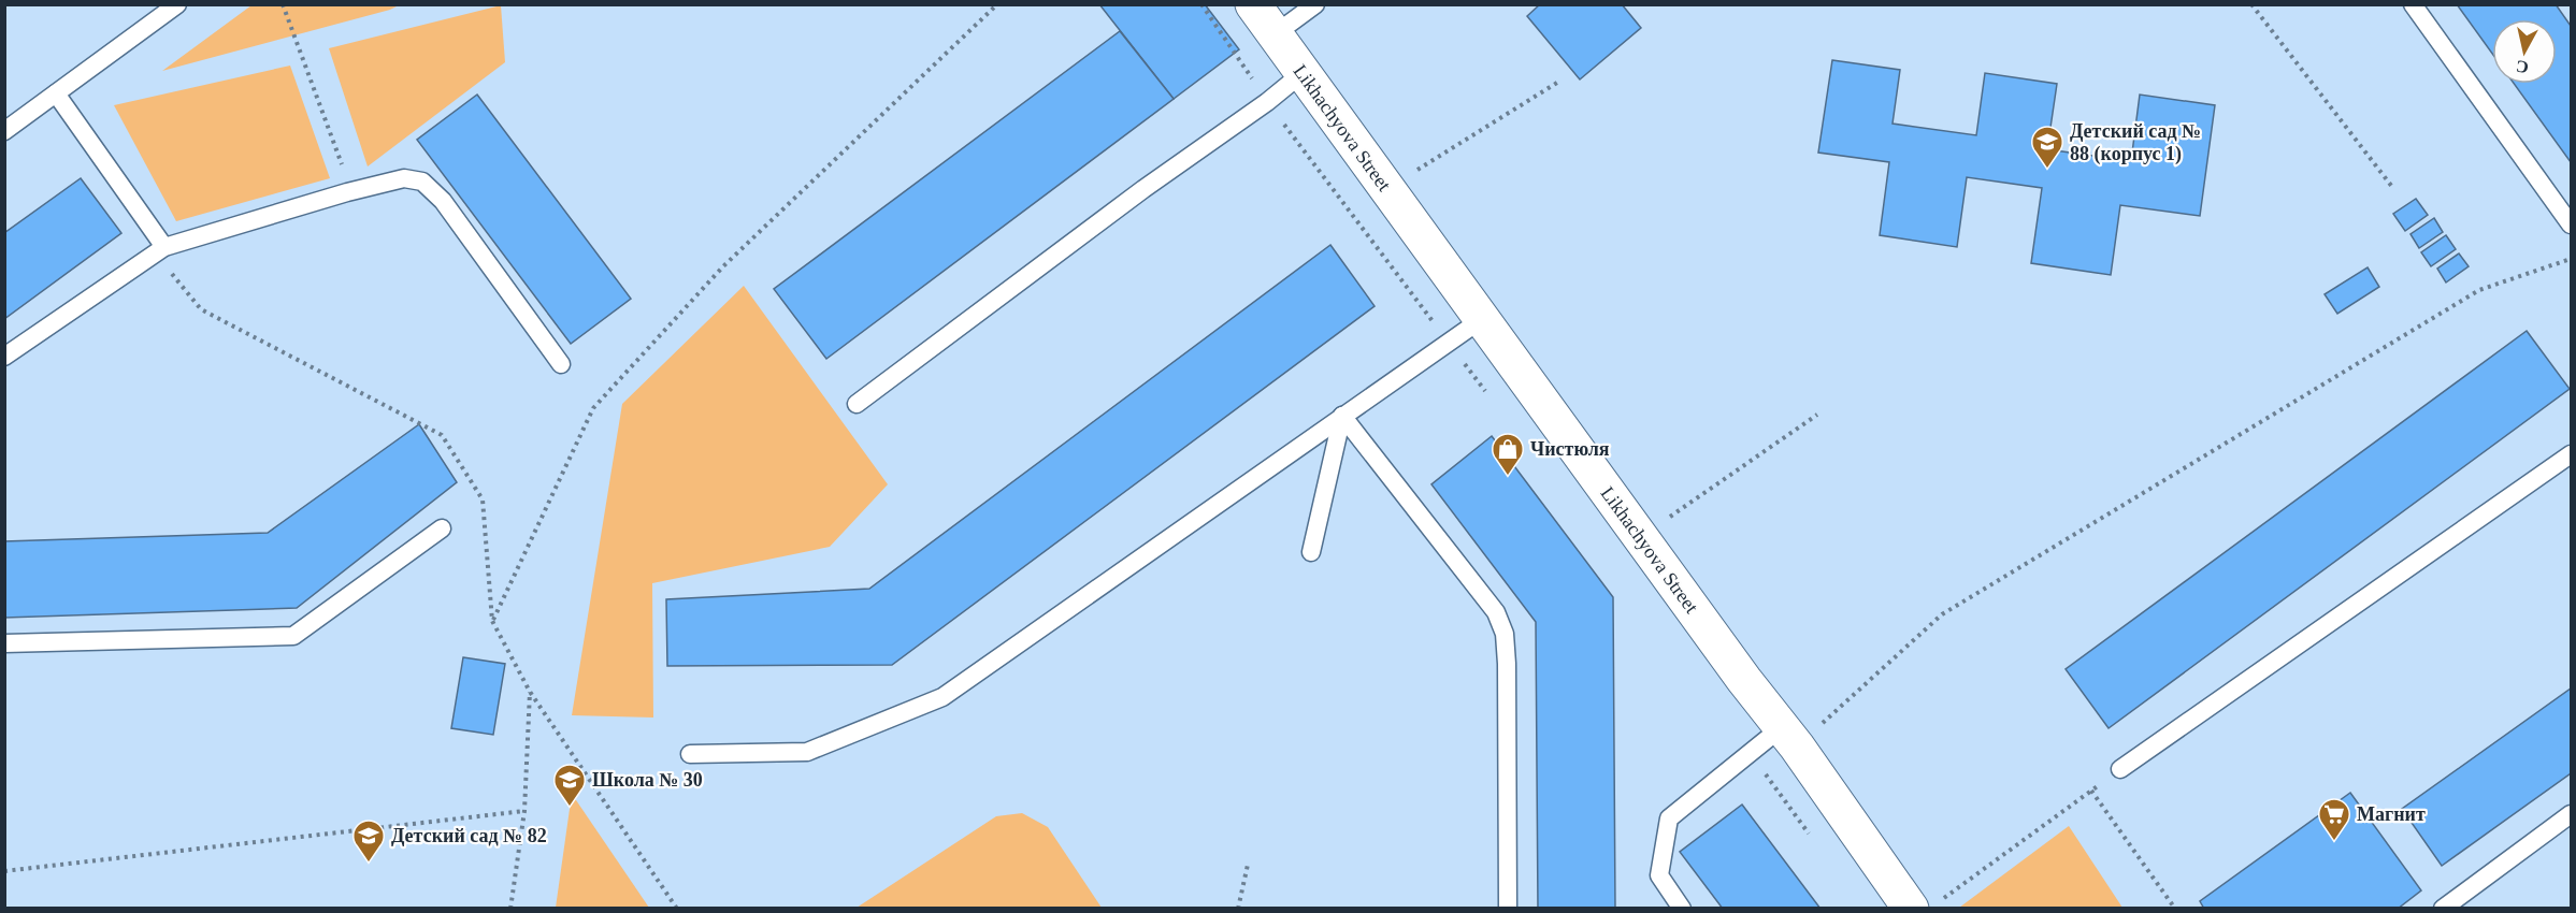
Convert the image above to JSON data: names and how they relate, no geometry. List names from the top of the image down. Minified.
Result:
{"streets":{"street":["Likhachyova Street"]},"places":{"school or university":["Детский сад № 88 (корпус 1)","Школа № 30","Детский сад № 82"],"shop":["Чистюля"],"supermarket":["Магнит"]},"north":"bottom"}
